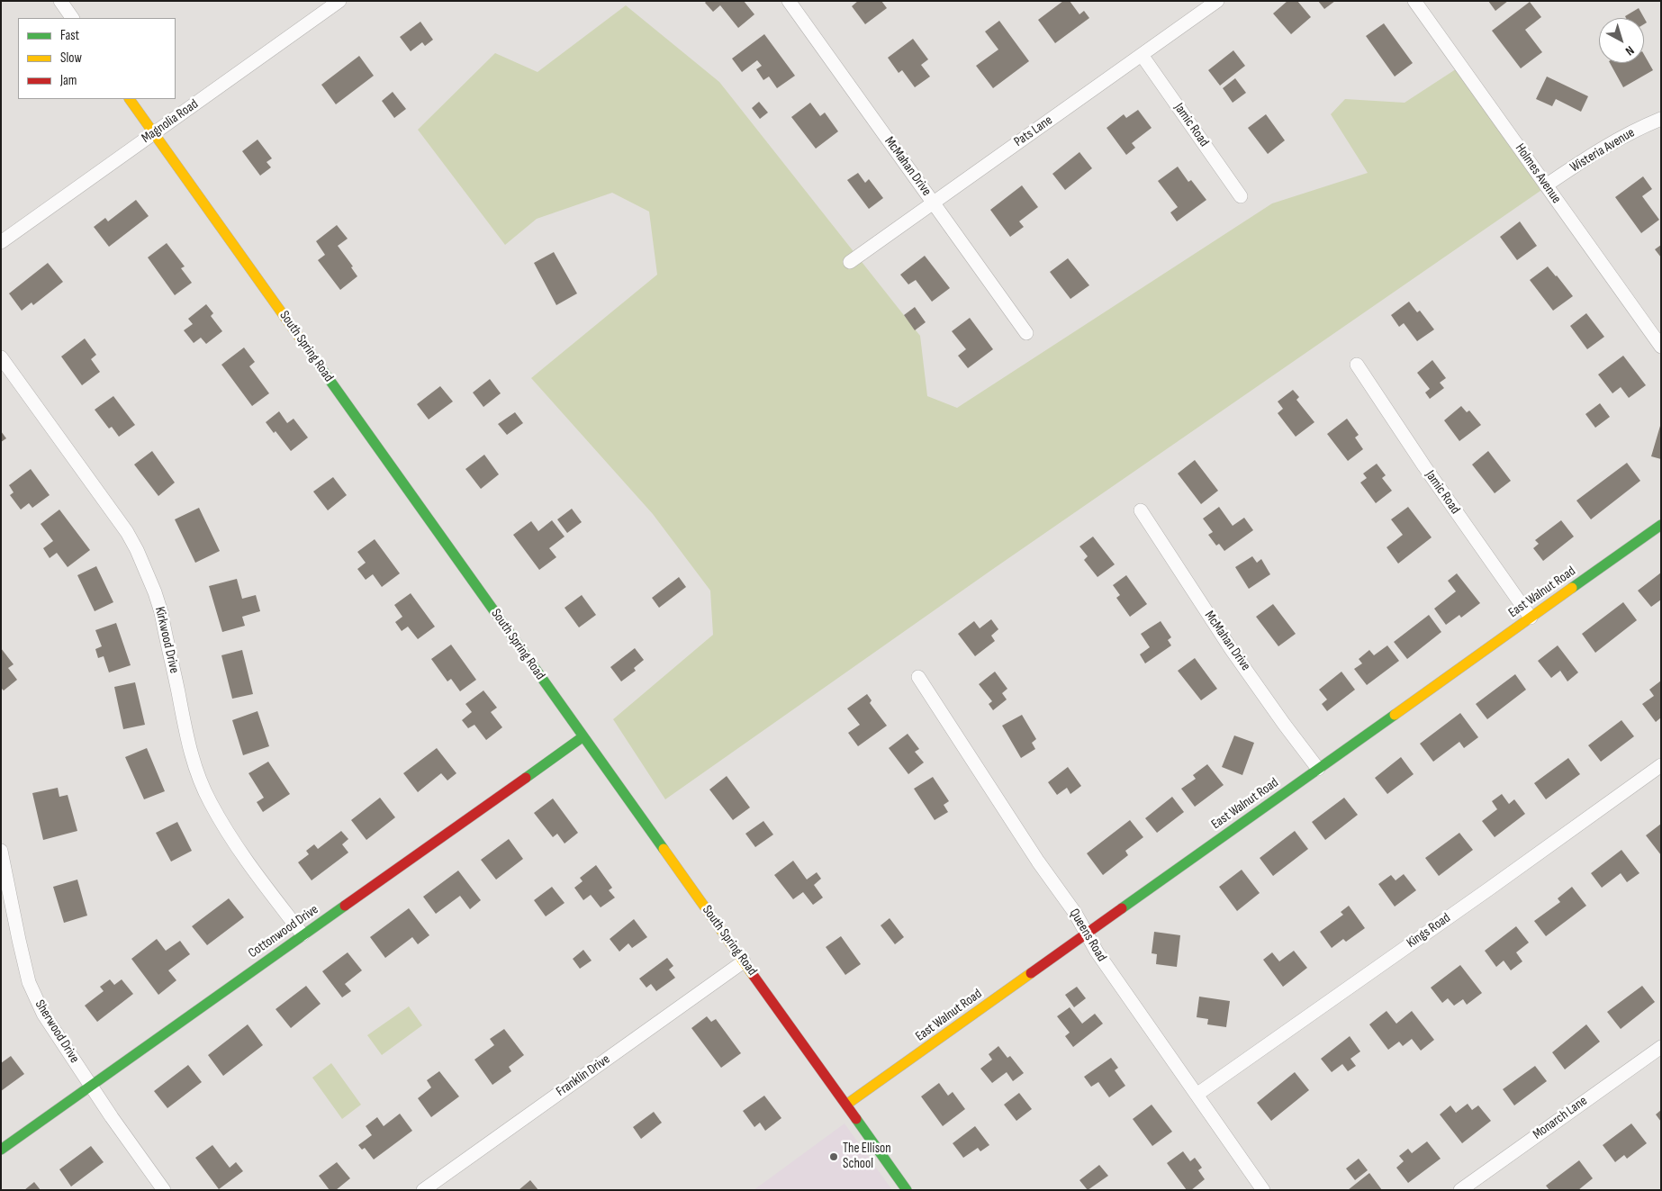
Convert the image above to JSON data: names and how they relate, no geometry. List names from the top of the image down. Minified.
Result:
{"streets":{"street":["Magnolia Road","Jamic Road","Pats Lane","Wisteria Avenue","McMahan Drive","Holmes Avenue","South Spring Road","East Walnut Road","Kirkwood Drive","Kings Road","Cottonwood Drive","Queens Road","Sherwood Drive","Franklin Drive","Monarch Lane"]},"crossings":[["Magnolia Road","South Spring Road"],["Jamic Road","Pats Lane"],["Jamic Road","East Walnut Road"],["Pats Lane","McMahan Drive"],["Wisteria Avenue","Holmes Avenue"],["McMahan Drive","East Walnut Road"],["South Spring Road","East Walnut Road"],["South Spring Road","Cottonwood Drive"],["South Spring Road","Franklin Drive"],["East Walnut Road","Queens Road"],["Kirkwood Drive","Cottonwood Drive"],["Kings Road","Queens Road"],["Cottonwood Drive","Sherwood Drive"]],"places":["The Ellison School"],"legend":["Fast","Slow","Jam"],"north":"bottom right"}
